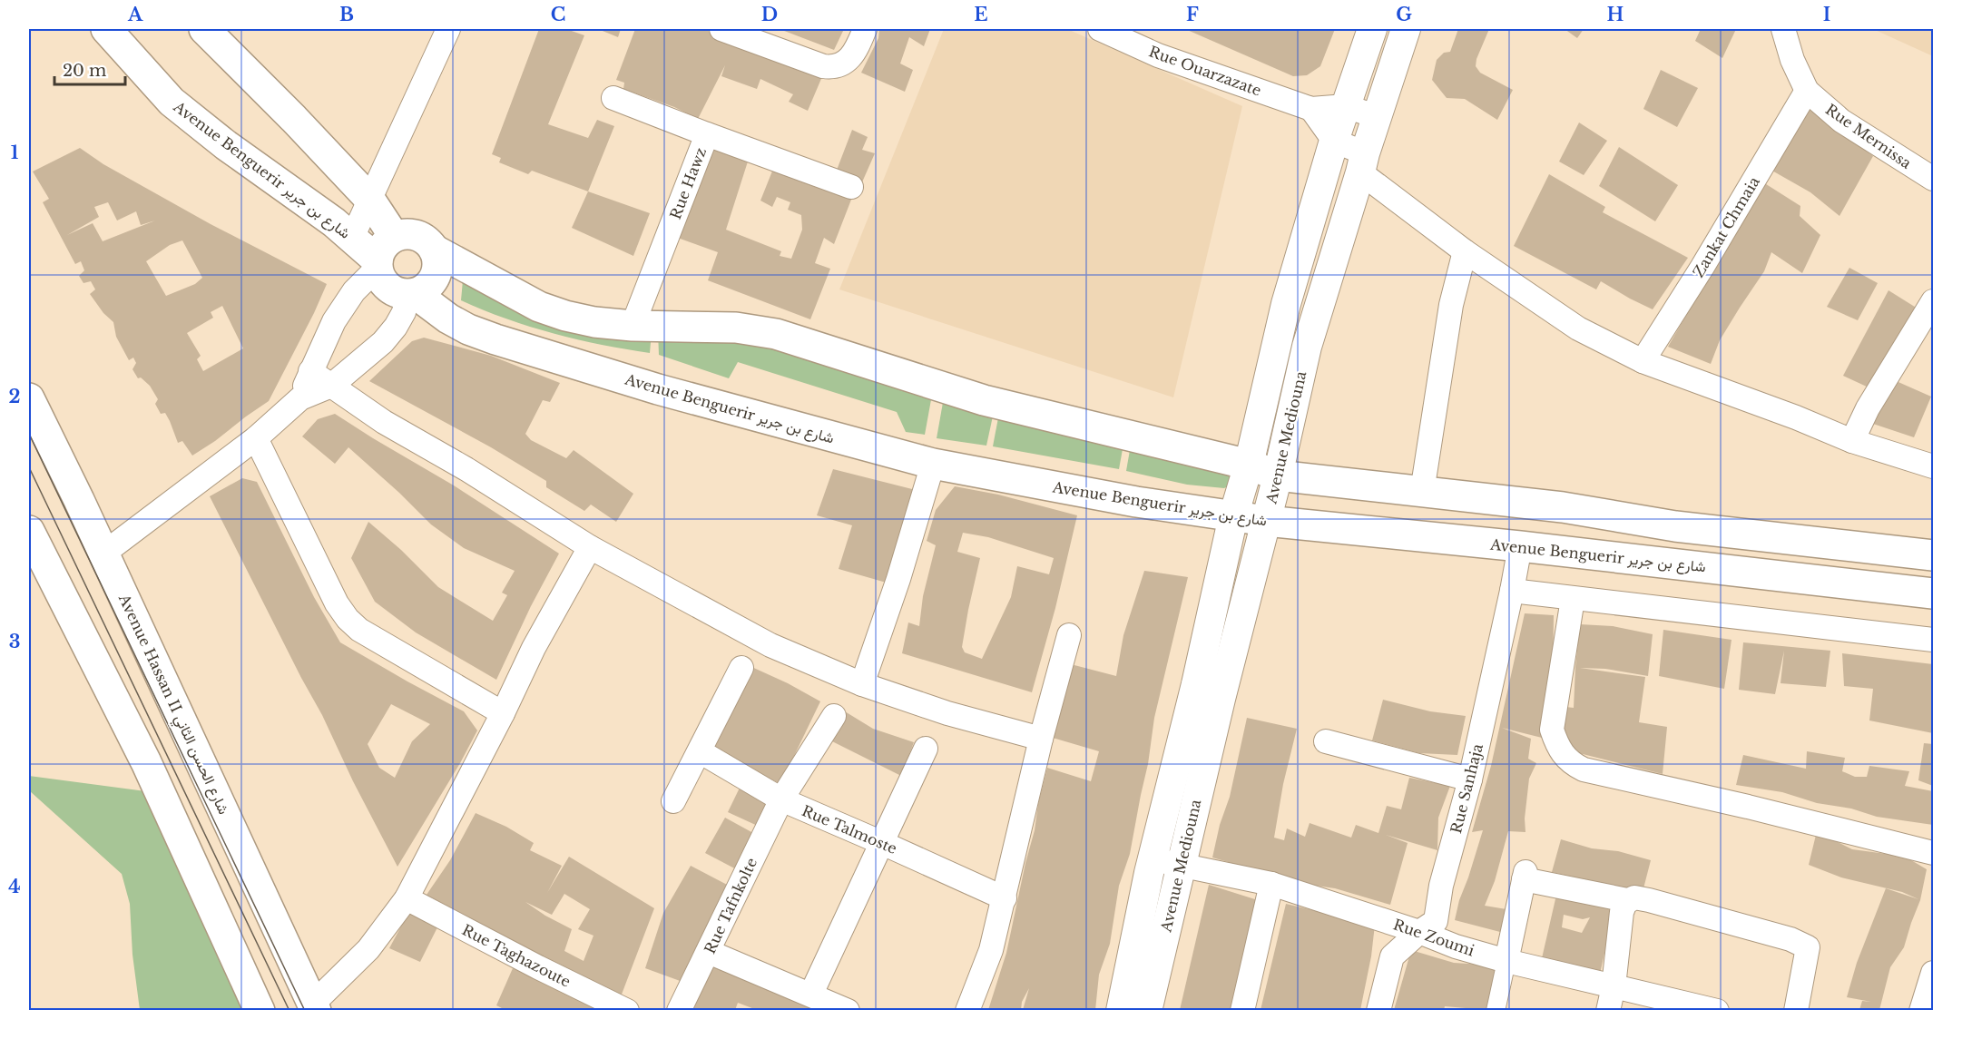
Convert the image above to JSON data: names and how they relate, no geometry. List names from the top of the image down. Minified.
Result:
{"streets":{"main road":["Avenue Benguerir شارع بن جرير","Avenue Hassan II شارع الحسن الثاني"],"street":["Rue Ouarzazate","Rue Mernissa","Rue Hawz","Zankat Chmaia","Avenue Mediouna","Rue Sanhaja","Rue Talmoste","Rue Tafnkolte","Rue Zoumi","Rue Taghazoute"]},"crossings":[["Rue Ouarzazate","Avenue Mediouna"],["Rue Mernissa","Zankat Chmaia"],["Avenue Benguerir شارع بن جرير","Avenue Mediouna"],["Avenue Benguerir شارع بن جرير","Rue Sanhaja"],["Avenue Mediouna","Rue Zoumi"],["Rue Sanhaja","Rue Zoumi"],["Rue Talmoste","Rue Tafnkolte"]],"scale_bar":"20 m","grid":{"columns":["A","B","C","D","E","F","G","H","I"],"rows":["1","2","3","4"]}}
